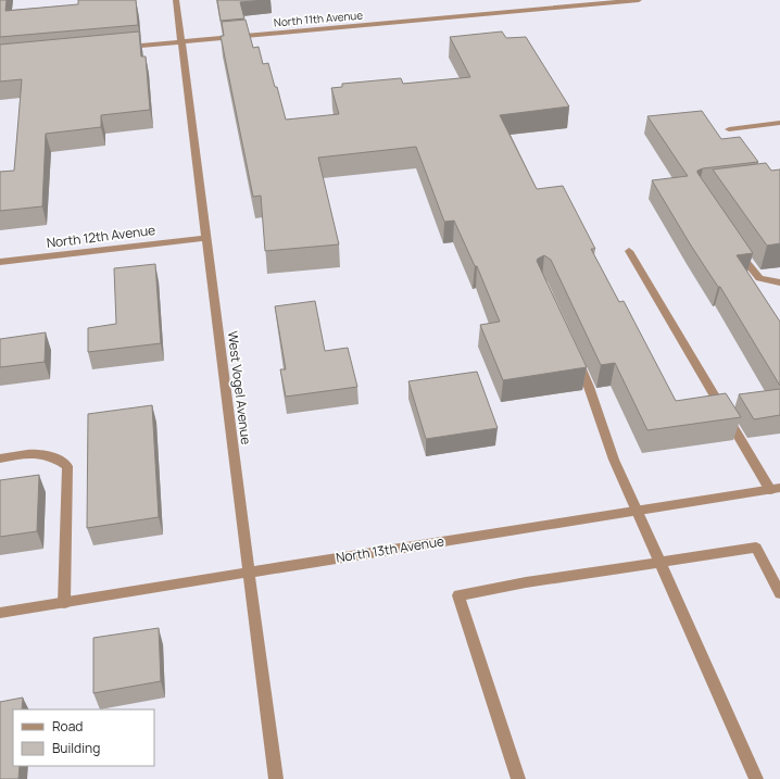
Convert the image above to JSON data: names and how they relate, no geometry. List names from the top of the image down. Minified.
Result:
{"streets":{"street":["North 11th Avenue","North 12th Avenue","West Vogel Avenue","North 13th Avenue"]},"crossings":[["North 11th Avenue","West Vogel Avenue"],["North 12th Avenue","West Vogel Avenue"],["West Vogel Avenue","North 13th Avenue"]],"legend":["Road","Building"]}
